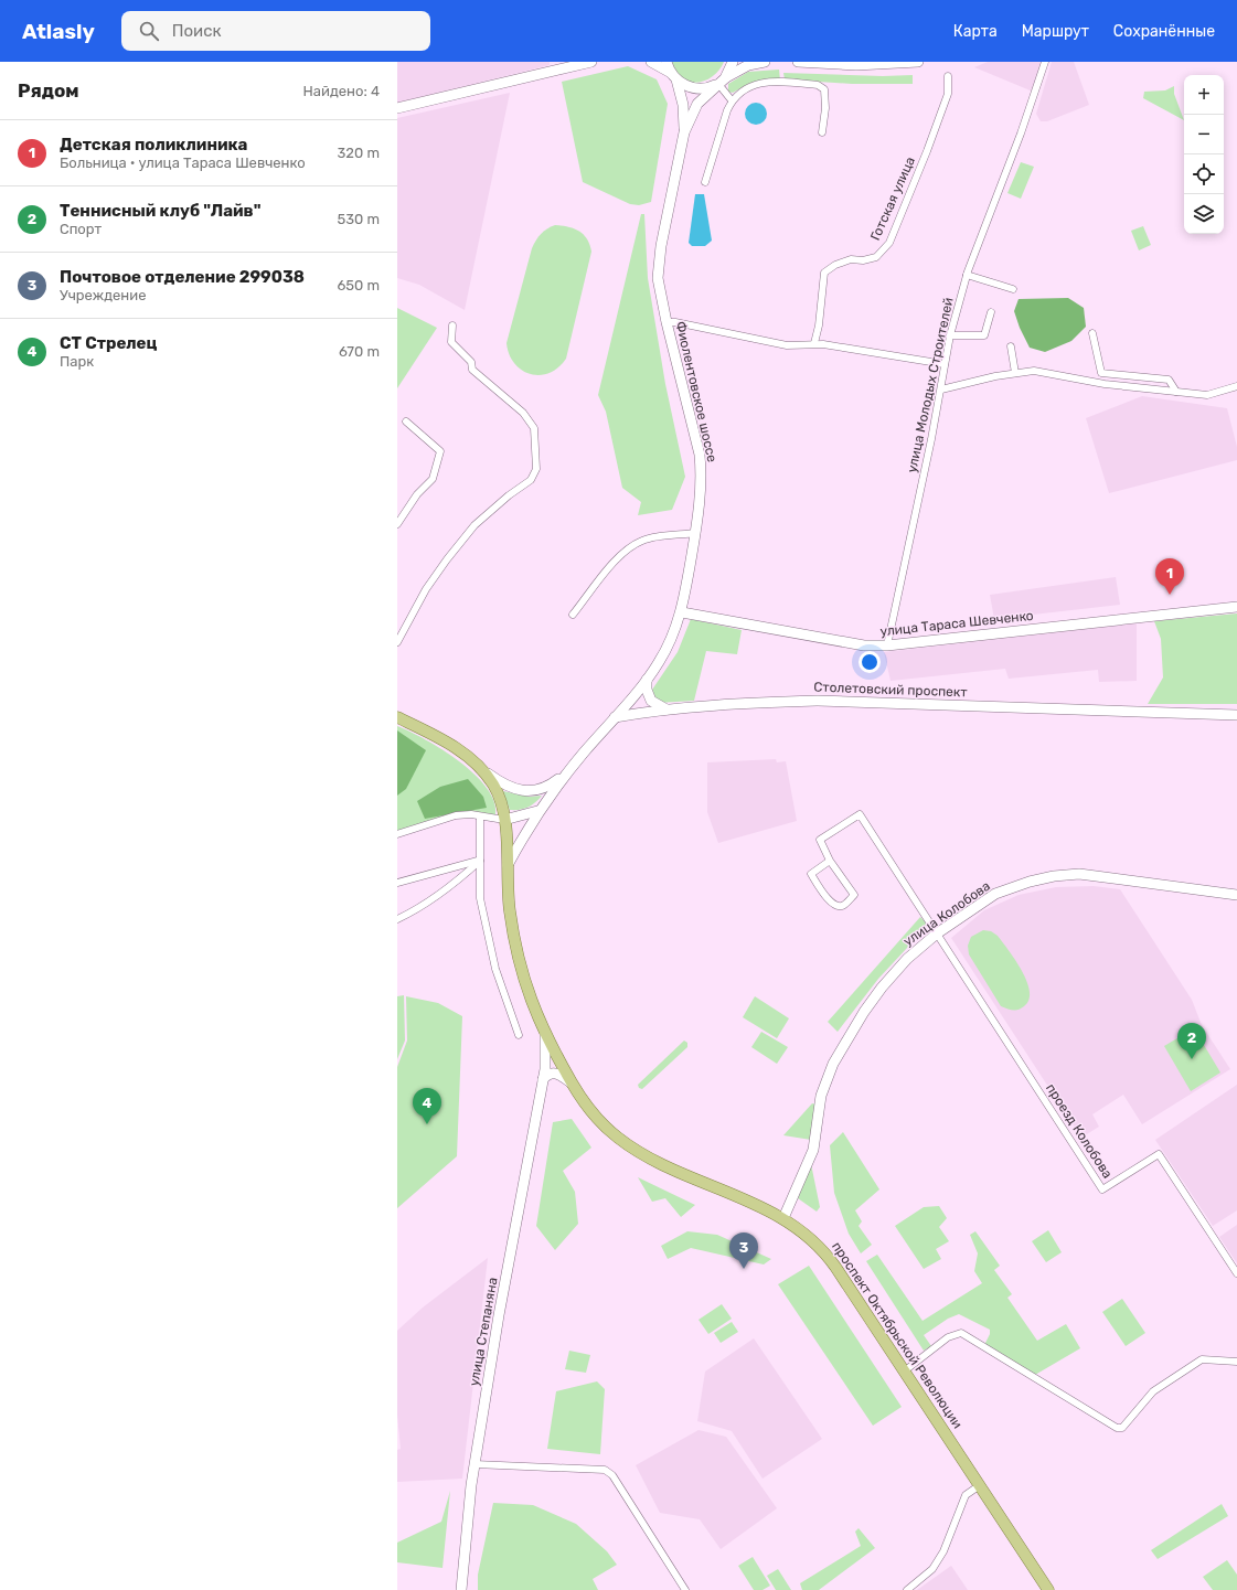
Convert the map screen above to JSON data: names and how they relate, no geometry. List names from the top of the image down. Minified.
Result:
{"streets":{"main road":["Фиолентовское шоссе","улица Тараса Шевченко","Столетовский проспект","улица Колобова","улица Степаняна","проспект Октябрьской Революции"],"street":["Готская улица","улица Молодых Строителей","проезд Колобова"]},"crossings":[["улица Молодых Строителей","улица Тараса Шевченко"],["Фиолентовское шоссе","улица Тараса Шевченко"],["Фиолентовское шоссе","Столетовский проспект"],["улица Колобова","проезд Колобова"],["улица Колобова","проспект Октябрьской Революции"],["улица Степаняна","проспект Октябрьской Революции"]],"page":{"header":"Atlasly","search":"Поиск","nav":["Карта","Маршрут","Сохранённые"],"heading":["Рядом","Найдено: 4"],"map_buttons":["+","−"],"list":[{"mark":"1","name":"Детская поликлиника","note":"Больница · улица Тараса Шевченко","value":"320 m"},{"mark":"2","name":"Теннисный клуб \"Лайв\"","note":"Спорт","value":"530 m"},{"mark":"3","name":"Почтовое отделение 299038","note":"Учреждение","value":"650 m"},{"mark":"4","name":"СТ Стрелец","note":"Парк","value":"670 m"}],"pins":["1","2","4","3"]}}
